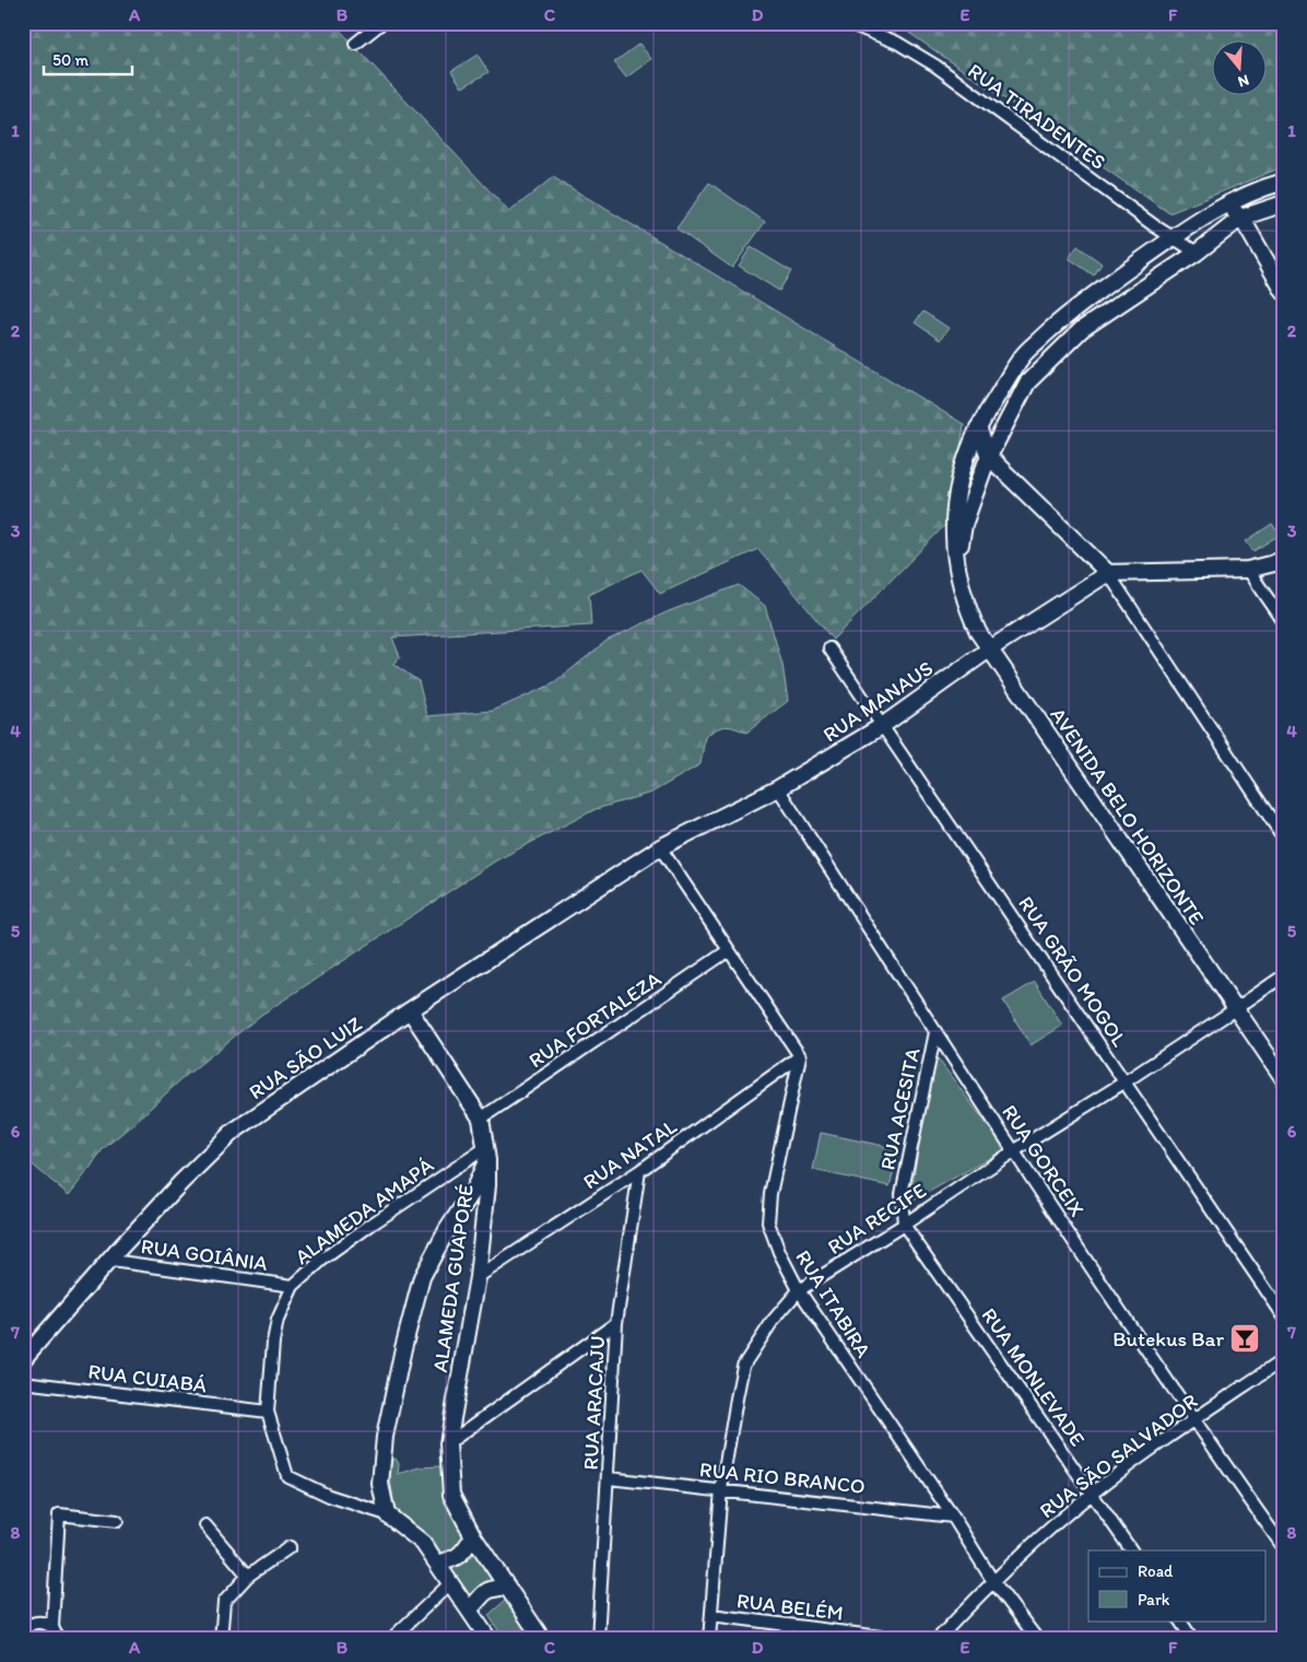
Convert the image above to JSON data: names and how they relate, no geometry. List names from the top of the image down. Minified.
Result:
{"streets":{"street":["RUA TIRADENTES","RUA MANAUS","AVENIDA BELO HORIZONTE","RUA GRÃO MOGOL","RUA FORTALEZA","RUA SÃO LUIZ","RUA ACESITA","RUA NATAL","RUA GORCEIX","ALAMEDA AMAPÁ","RUA RECIFE","RUA GOIÂNIA","ALAMEDA GUAPORÉ","RUA ITABIRA","RUA MONLEVADE","RUA CUIABÁ","RUA ARACAJU","RUA SÃO SALVADOR","RUA RIO BRANCO","RUA BELÉM"]},"crossings":[["RUA TIRADENTES","AVENIDA BELO HORIZONTE"],["RUA MANAUS","AVENIDA BELO HORIZONTE"],["RUA MANAUS","RUA GRÃO MOGOL"],["RUA MANAUS","RUA SÃO LUIZ"],["RUA MANAUS","RUA GORCEIX"],["AVENIDA BELO HORIZONTE","RUA RECIFE"],["RUA GRÃO MOGOL","RUA RECIFE"],["RUA FORTALEZA","ALAMEDA GUAPORÉ"],["RUA SÃO LUIZ","RUA GOIÂNIA"],["RUA ACESITA","RUA GORCEIX"],["RUA ACESITA","RUA RECIFE"],["RUA ACESITA","RUA MONLEVADE"],["RUA NATAL","ALAMEDA GUAPORÉ"],["RUA NATAL","RUA ITABIRA"],["RUA NATAL","RUA ARACAJU"],["RUA GORCEIX","RUA RECIFE"],["RUA GORCEIX","RUA SÃO SALVADOR"],["ALAMEDA AMAPÁ","RUA GOIÂNIA"],["ALAMEDA AMAPÁ","ALAMEDA GUAPORÉ"],["ALAMEDA AMAPÁ","RUA CUIABÁ"],["RUA RECIFE","RUA ITABIRA"],["RUA RECIFE","RUA MONLEVADE"],["RUA RECIFE","RUA RIO BRANCO"],["RUA RECIFE","RUA BELÉM"],["RUA ITABIRA","RUA SÃO SALVADOR"],["RUA ITABIRA","RUA RIO BRANCO"],["RUA MONLEVADE","RUA SÃO SALVADOR"],["RUA ARACAJU","RUA RIO BRANCO"]],"places":{"bar":["Butekus Bar"]},"legend":["Road","Park"],"scale_bar":"50 m","north":"bottom","grid":{"columns":["A","B","C","D","E","F"],"rows":["1","2","3","4","5","6","7","8"]}}
